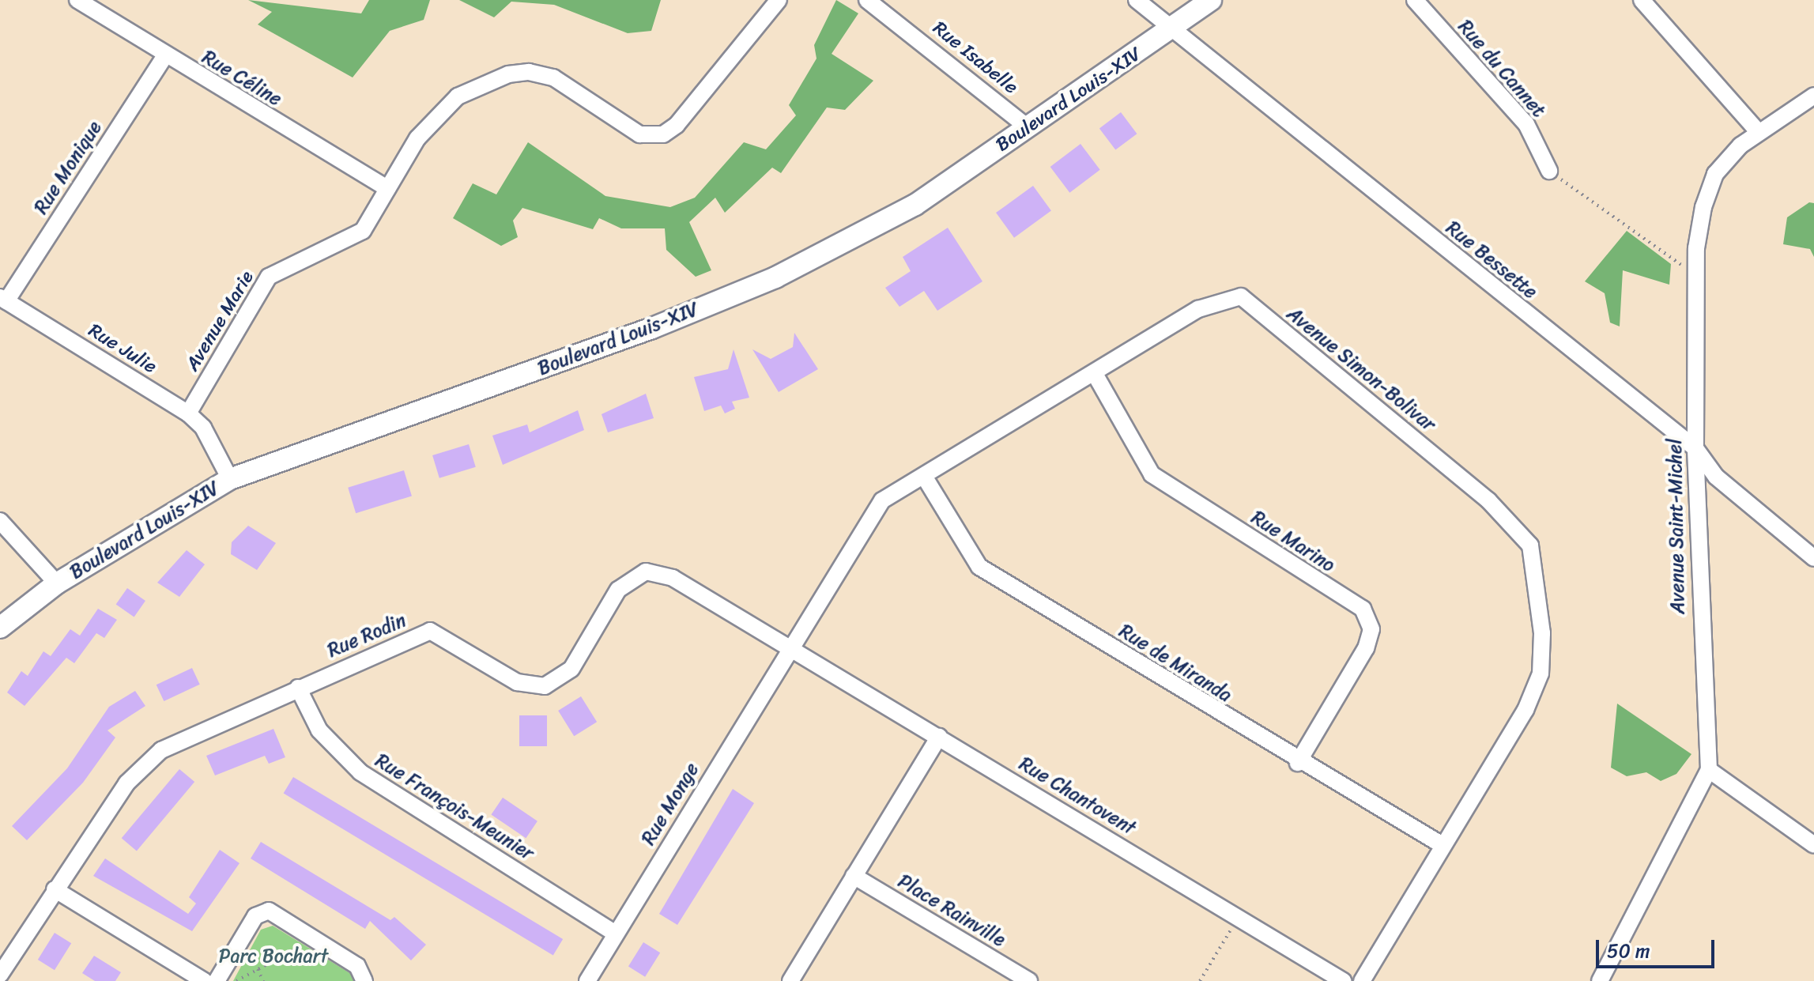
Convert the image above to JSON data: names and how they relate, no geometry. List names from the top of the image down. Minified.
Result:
{"streets":{"main road":["Boulevard Louis-XIV"],"street":["Rue Isabelle","Rue du Cannet","Rue Céline","Rue Monique","Rue Bessette","Avenue Marie","Rue Julie","Avenue Simon-Bolivar","Avenue Saint-Michel","Rue Marino","Rue Rodin","Rue de Miranda","Rue Chantovent","Rue Monge","Rue François-Meunier","Place Rainville"]},"crossings":[["Rue Isabelle","Boulevard Louis-XIV"],["Rue Céline","Rue Monique"],["Rue Céline","Avenue Marie"],["Boulevard Louis-XIV","Rue Bessette"],["Boulevard Louis-XIV","Rue Julie"],["Rue Monique","Rue Julie"],["Rue Bessette","Avenue Saint-Michel"],["Avenue Marie","Rue Julie"],["Avenue Simon-Bolivar","Rue Marino"],["Avenue Simon-Bolivar","Rue Rodin"],["Avenue Simon-Bolivar","Rue de Miranda"],["Avenue Simon-Bolivar","Rue Chantovent"],["Avenue Simon-Bolivar","Rue Monge"],["Rue Marino","Rue de Miranda"],["Rue Rodin","Rue Chantovent"],["Rue Rodin","Rue Monge"],["Rue Rodin","Rue François-Meunier"],["Rue Chantovent","Rue Monge"],["Rue Monge","Rue François-Meunier"]],"parks":["Parc Bochart"],"scale_bar":"50 m"}
